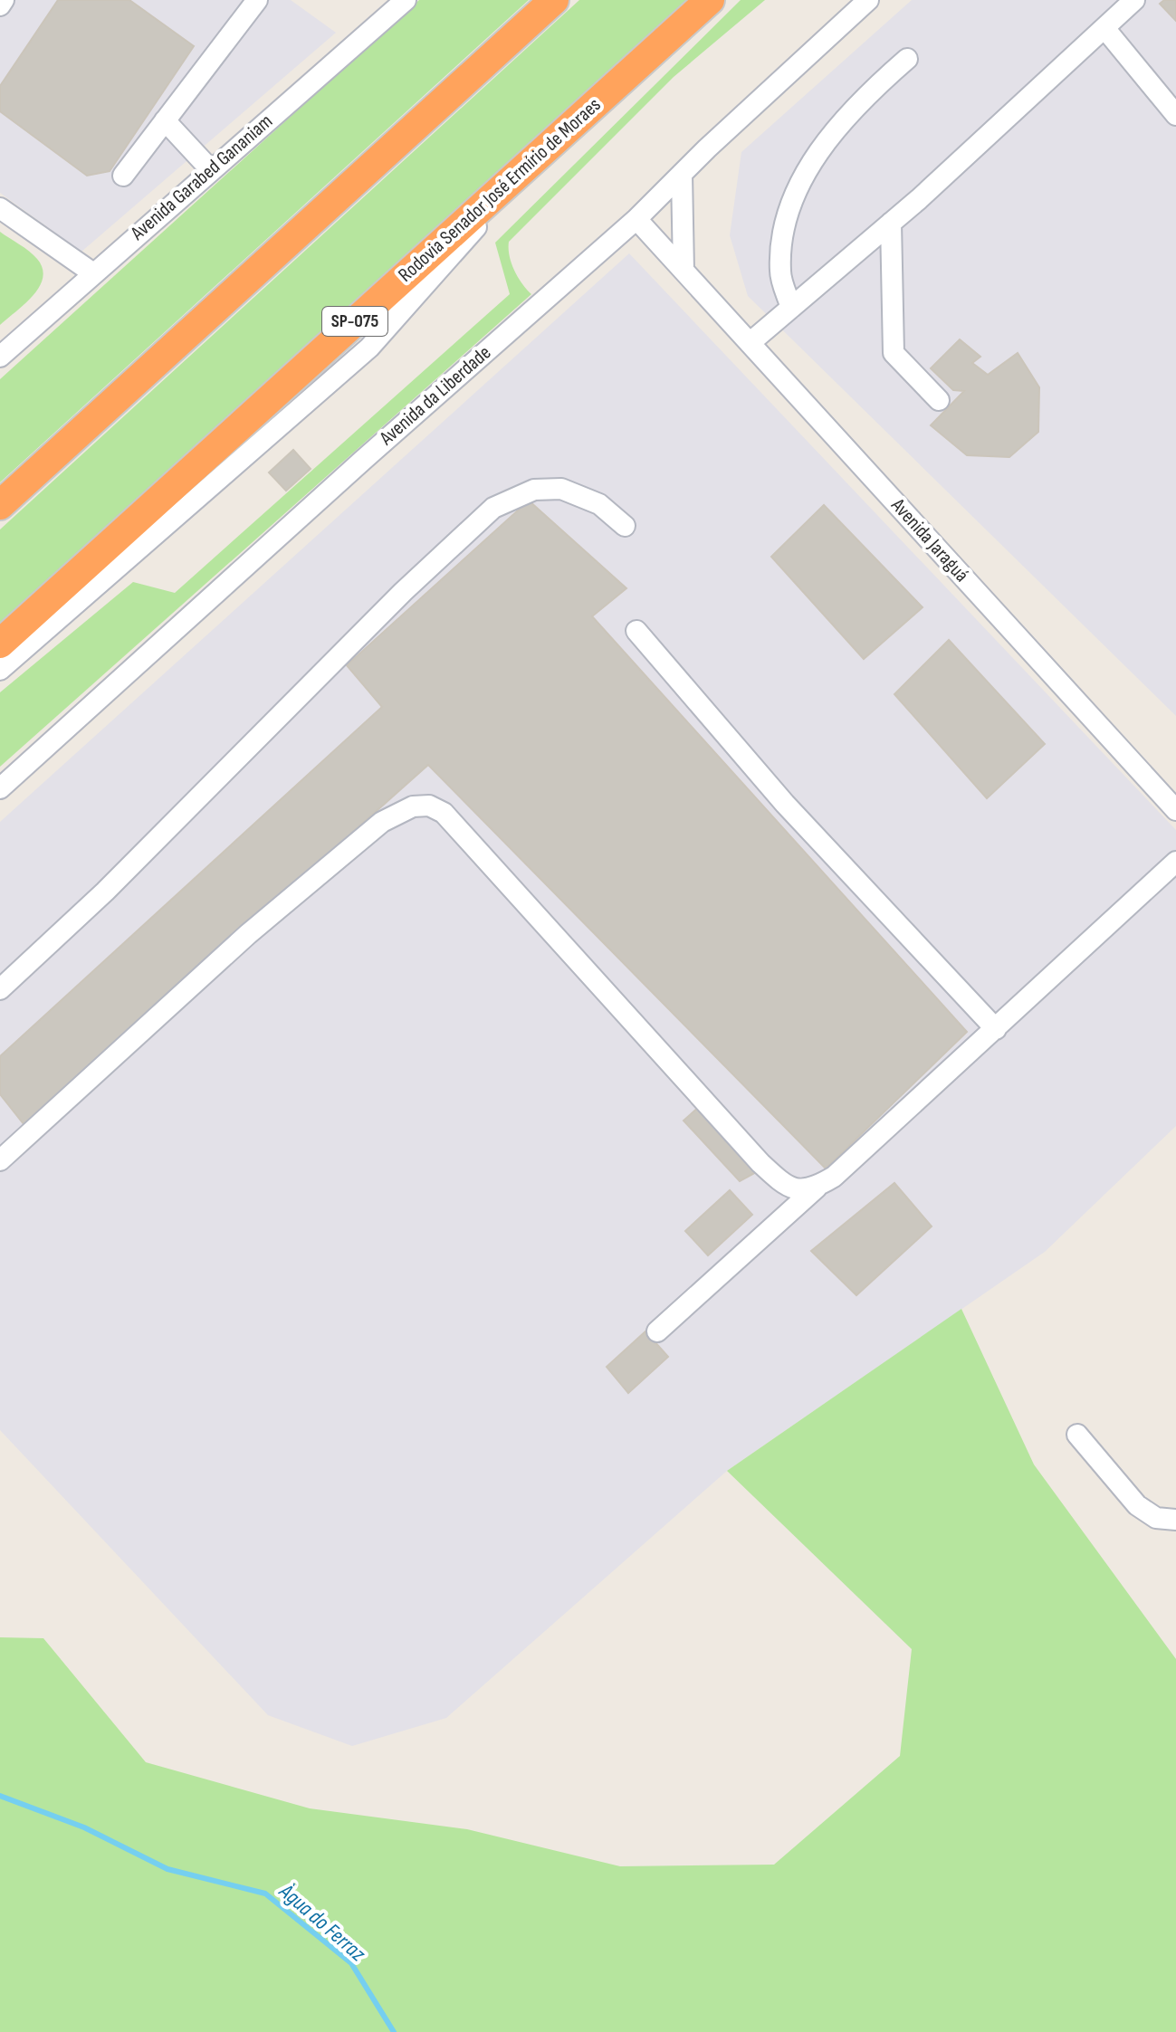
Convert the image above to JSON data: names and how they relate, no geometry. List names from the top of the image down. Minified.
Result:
{"streets":{"highway":["Rodovia Senador José Ermírio de Moraes","SP-075"],"street":["Avenida Garabed Gananiam","Avenida da Liberdade","Avenida Jaraguá"]},"crossings":[["Avenida da Liberdade","Avenida Jaraguá"]],"water":["Àgua do Ferraz"]}
